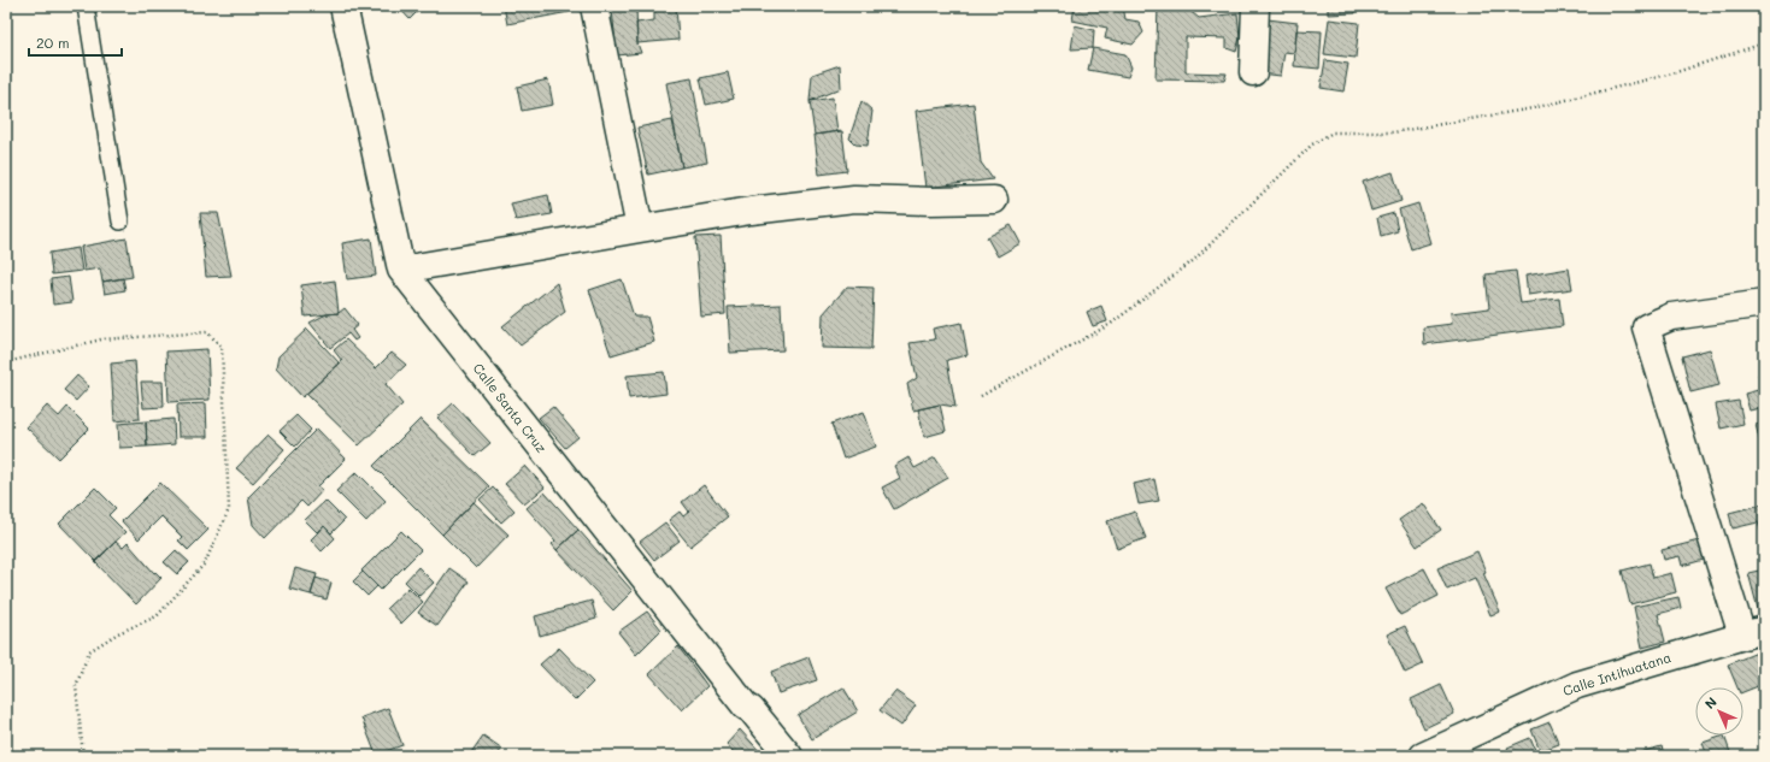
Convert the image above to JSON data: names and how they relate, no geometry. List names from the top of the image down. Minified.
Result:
{"streets":{"street":["Calle Santa Cruz","Calle Intihuatana"]},"scale_bar":"20 m","north":"top left"}
